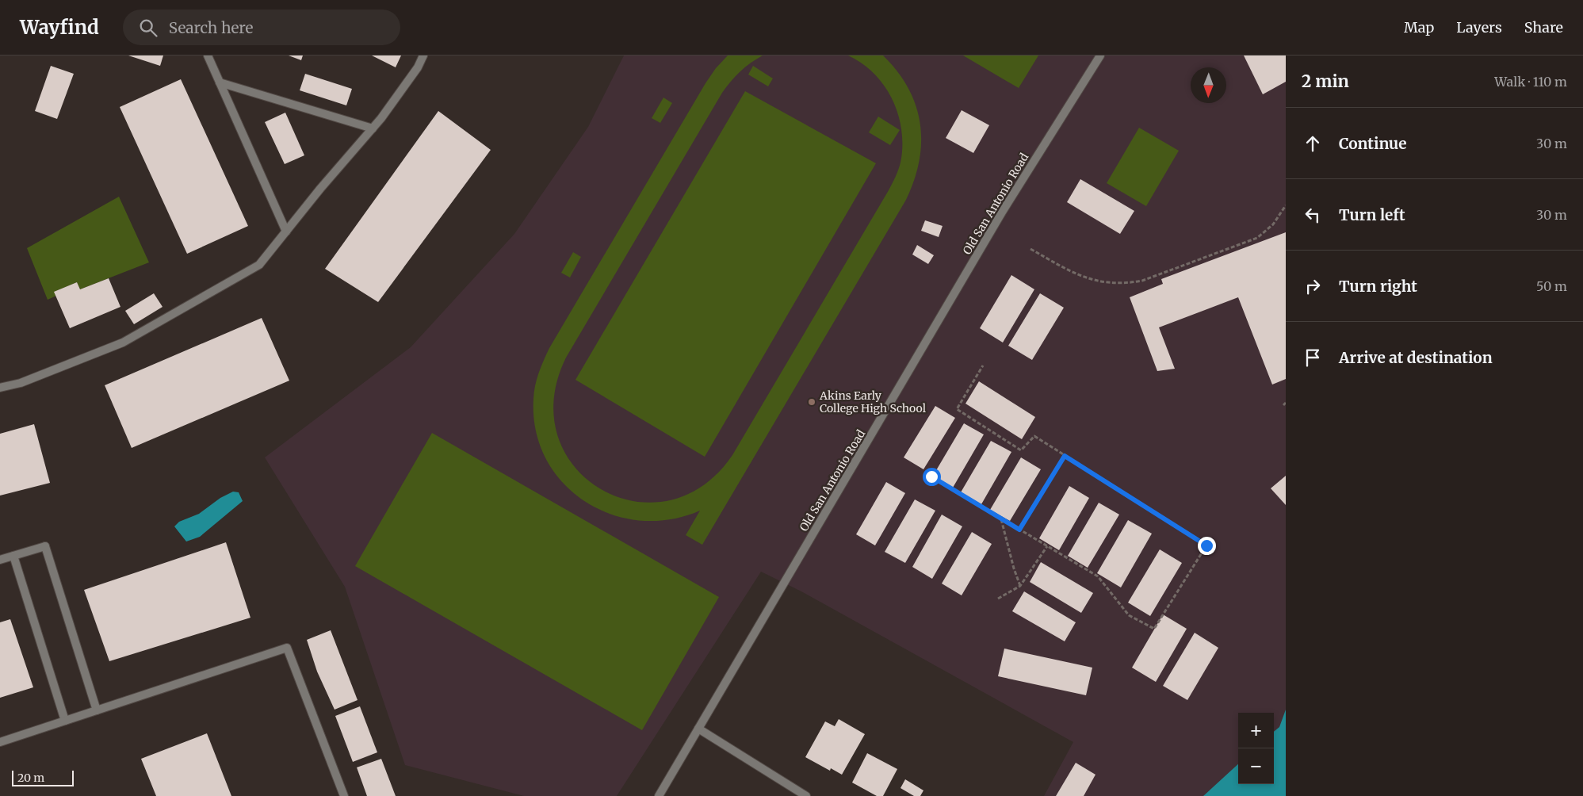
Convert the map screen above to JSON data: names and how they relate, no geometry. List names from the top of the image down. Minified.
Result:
{"streets":{"street":["Old San Antonio Road"]},"places":["Akins Early College High School"],"scale_bar":"20 m","north":"bottom","page":{"header":"Wayfind","search":"Search here","nav":["Map","Layers","Share"],"heading":["2 min","Walk · 110 m"],"list":[["Continue","30 m"],["Turn left","30 m"],["Turn right","50 m"],"Arrive at destination"],"map_buttons":["+","−"],"scale":"20 m"}}
